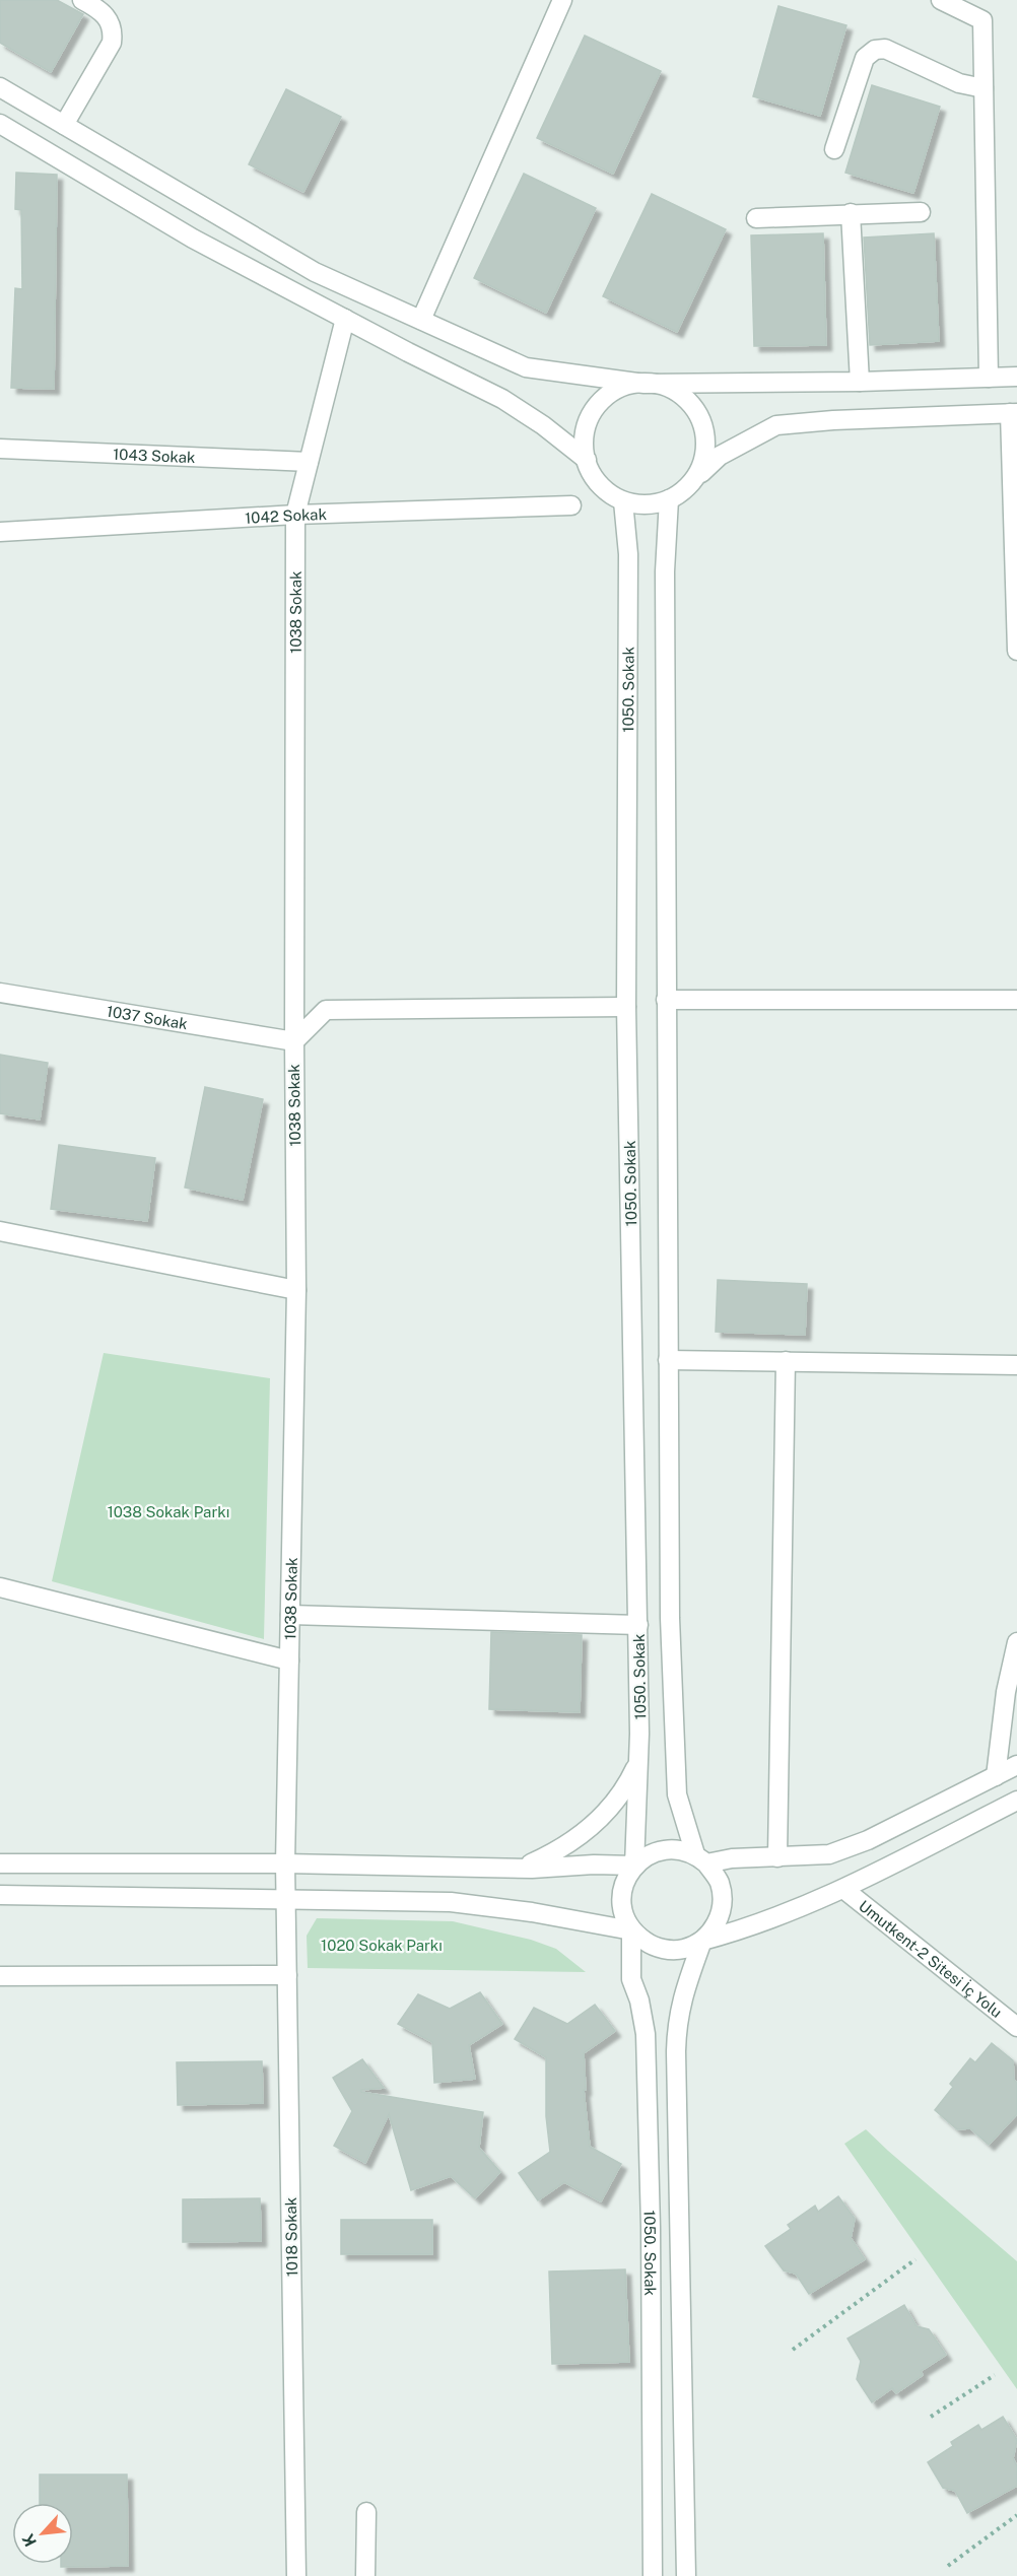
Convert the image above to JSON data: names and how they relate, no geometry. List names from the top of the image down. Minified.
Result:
{"streets":{"street":["1043 Sokak","1042 Sokak","1038 Sokak","1050. Sokak","1037 Sokak","Umutkent-2 Sitesi İç Yolu","1018 Sokak"]},"crossings":[["1043 Sokak","1038 Sokak"],["1042 Sokak","1038 Sokak"],["1038 Sokak","1037 Sokak"],["1038 Sokak","1018 Sokak"]],"parks":["1038 Sokak Parkı","1020 Sokak Parkı"],"north":"bottom left"}
